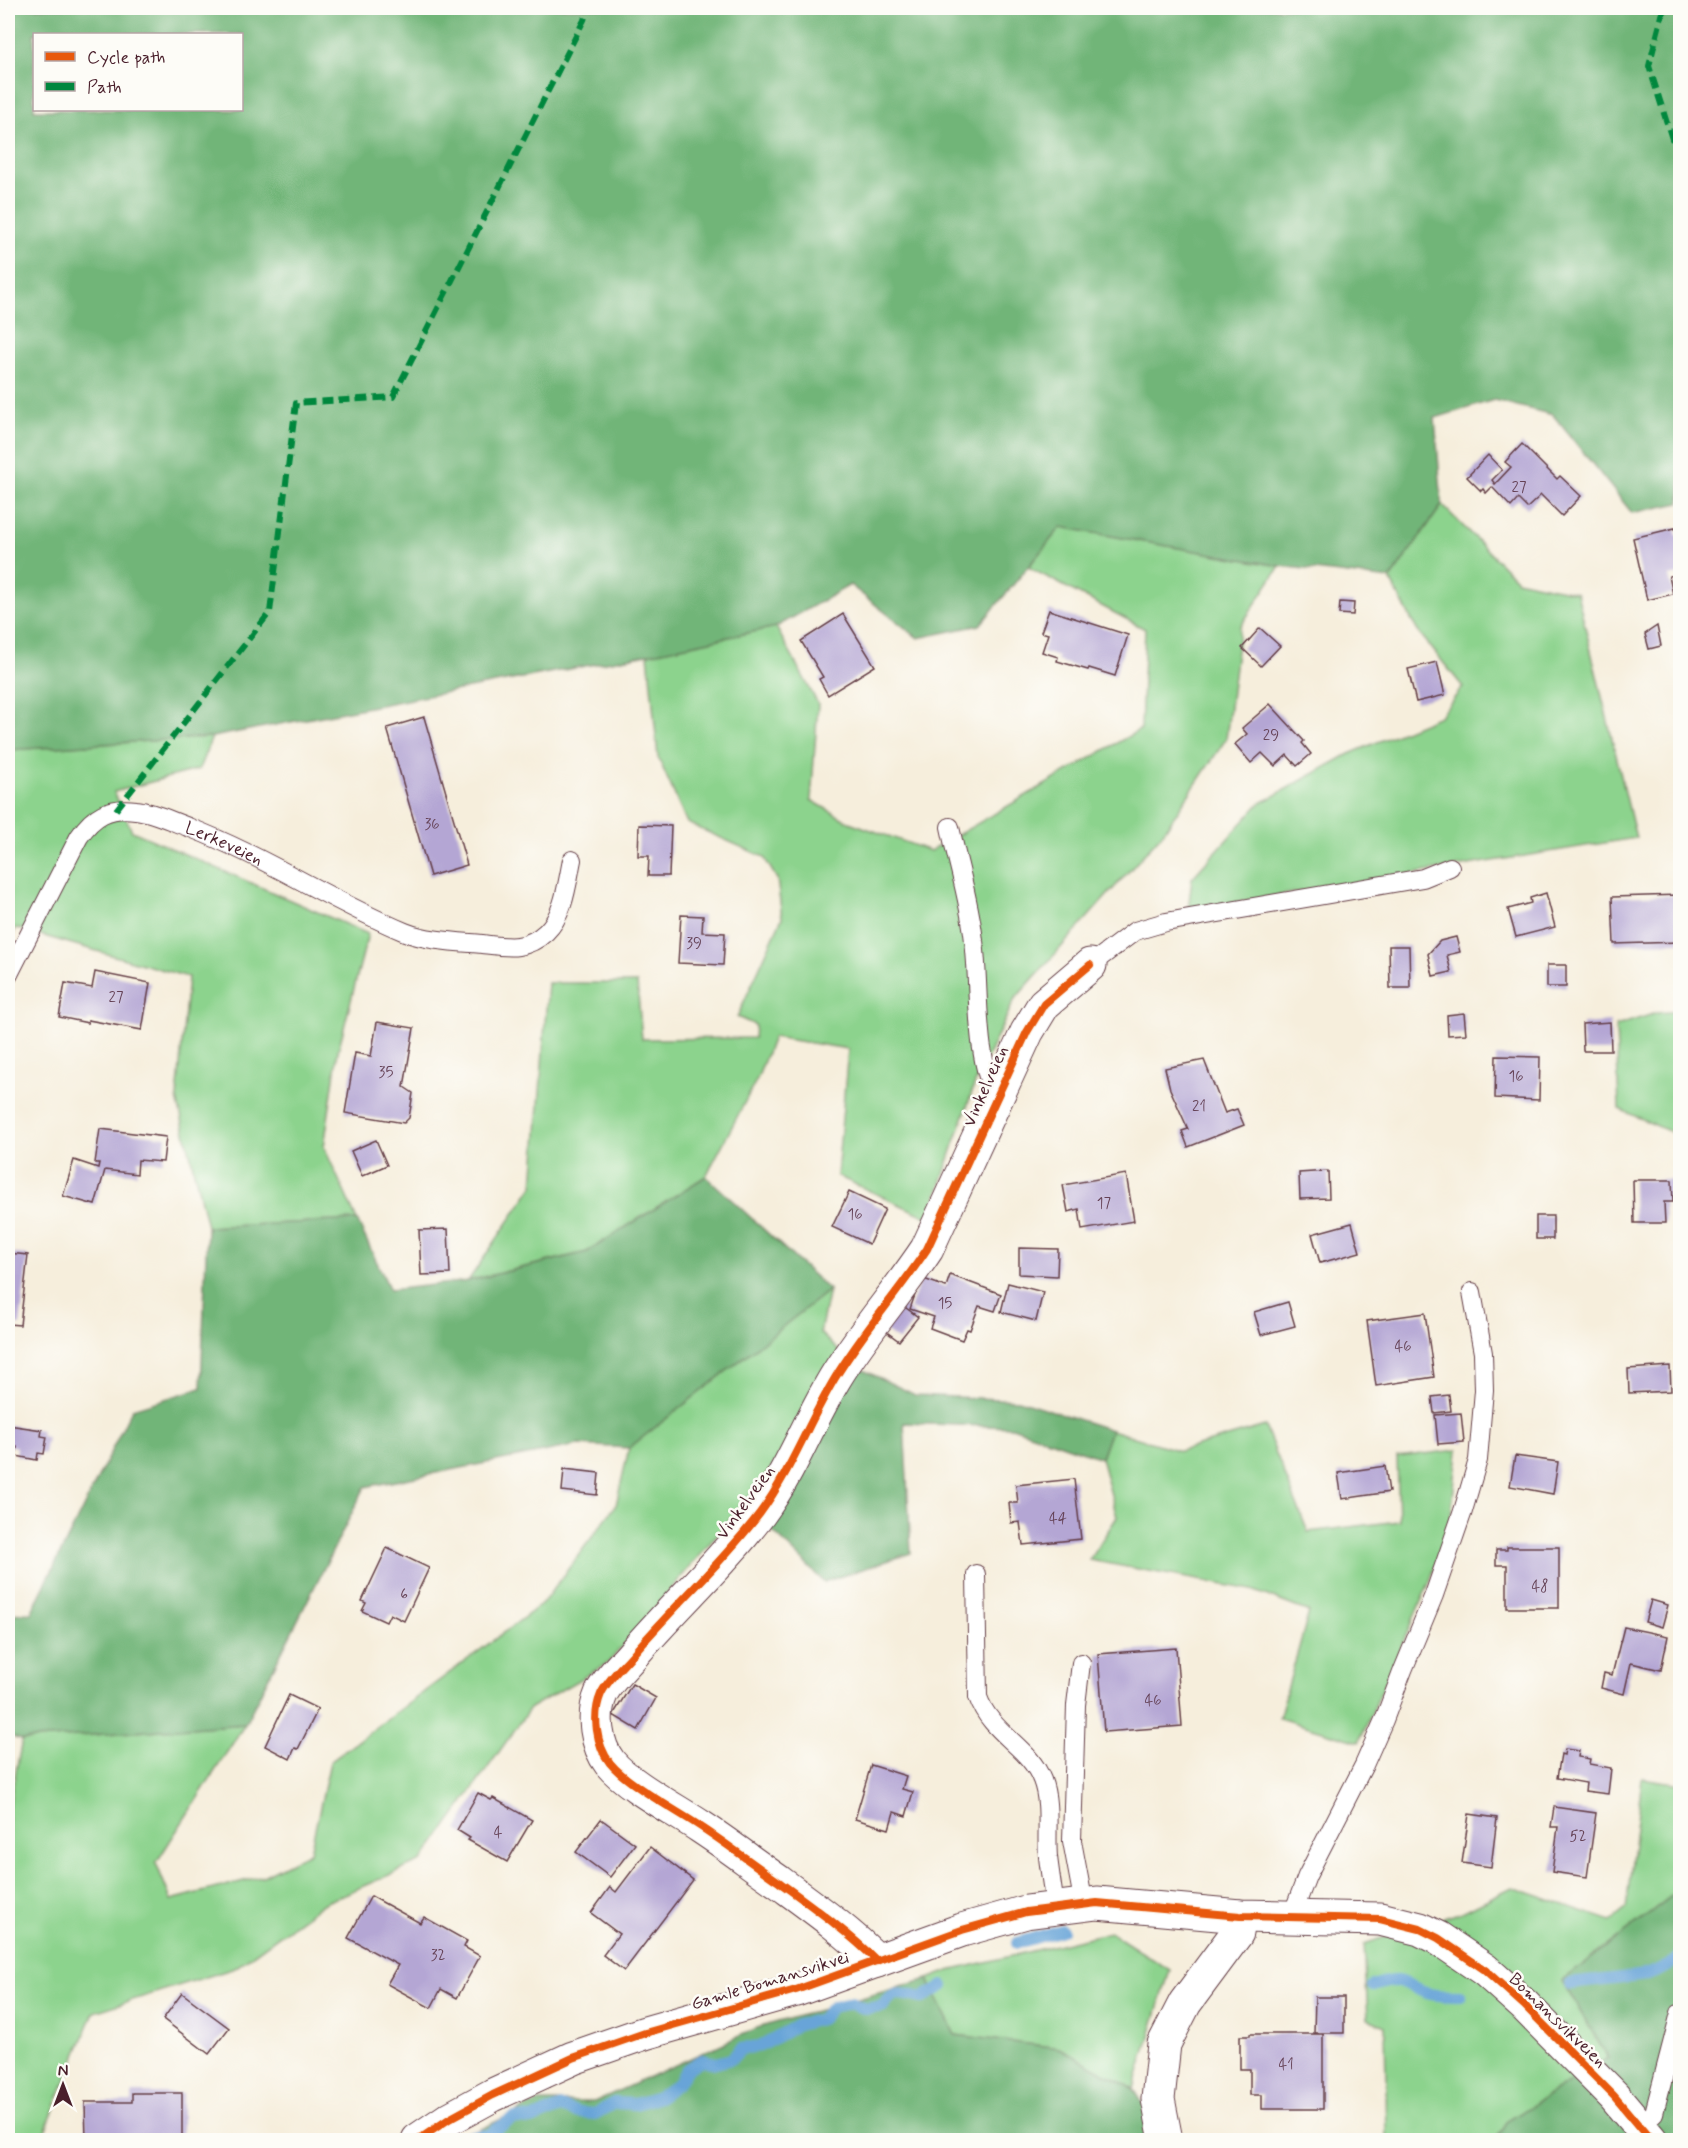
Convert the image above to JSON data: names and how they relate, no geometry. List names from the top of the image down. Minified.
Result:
{"streets":{"street":["Vinkelveien","Gamle Bomansvikvei","Bomansvikveien"],"lane":["Lerkeveien"]},"crossings":[["Vinkelveien","Gamle Bomansvikvei"],["Gamle Bomansvikvei","Bomansvikveien"]],"house_numbers":["27","29","36","39","27","35","16","21","17","16","15","46","44","48","6","46","4","52","32","41"],"legend":["Cycle path","Path"],"north":"top"}
